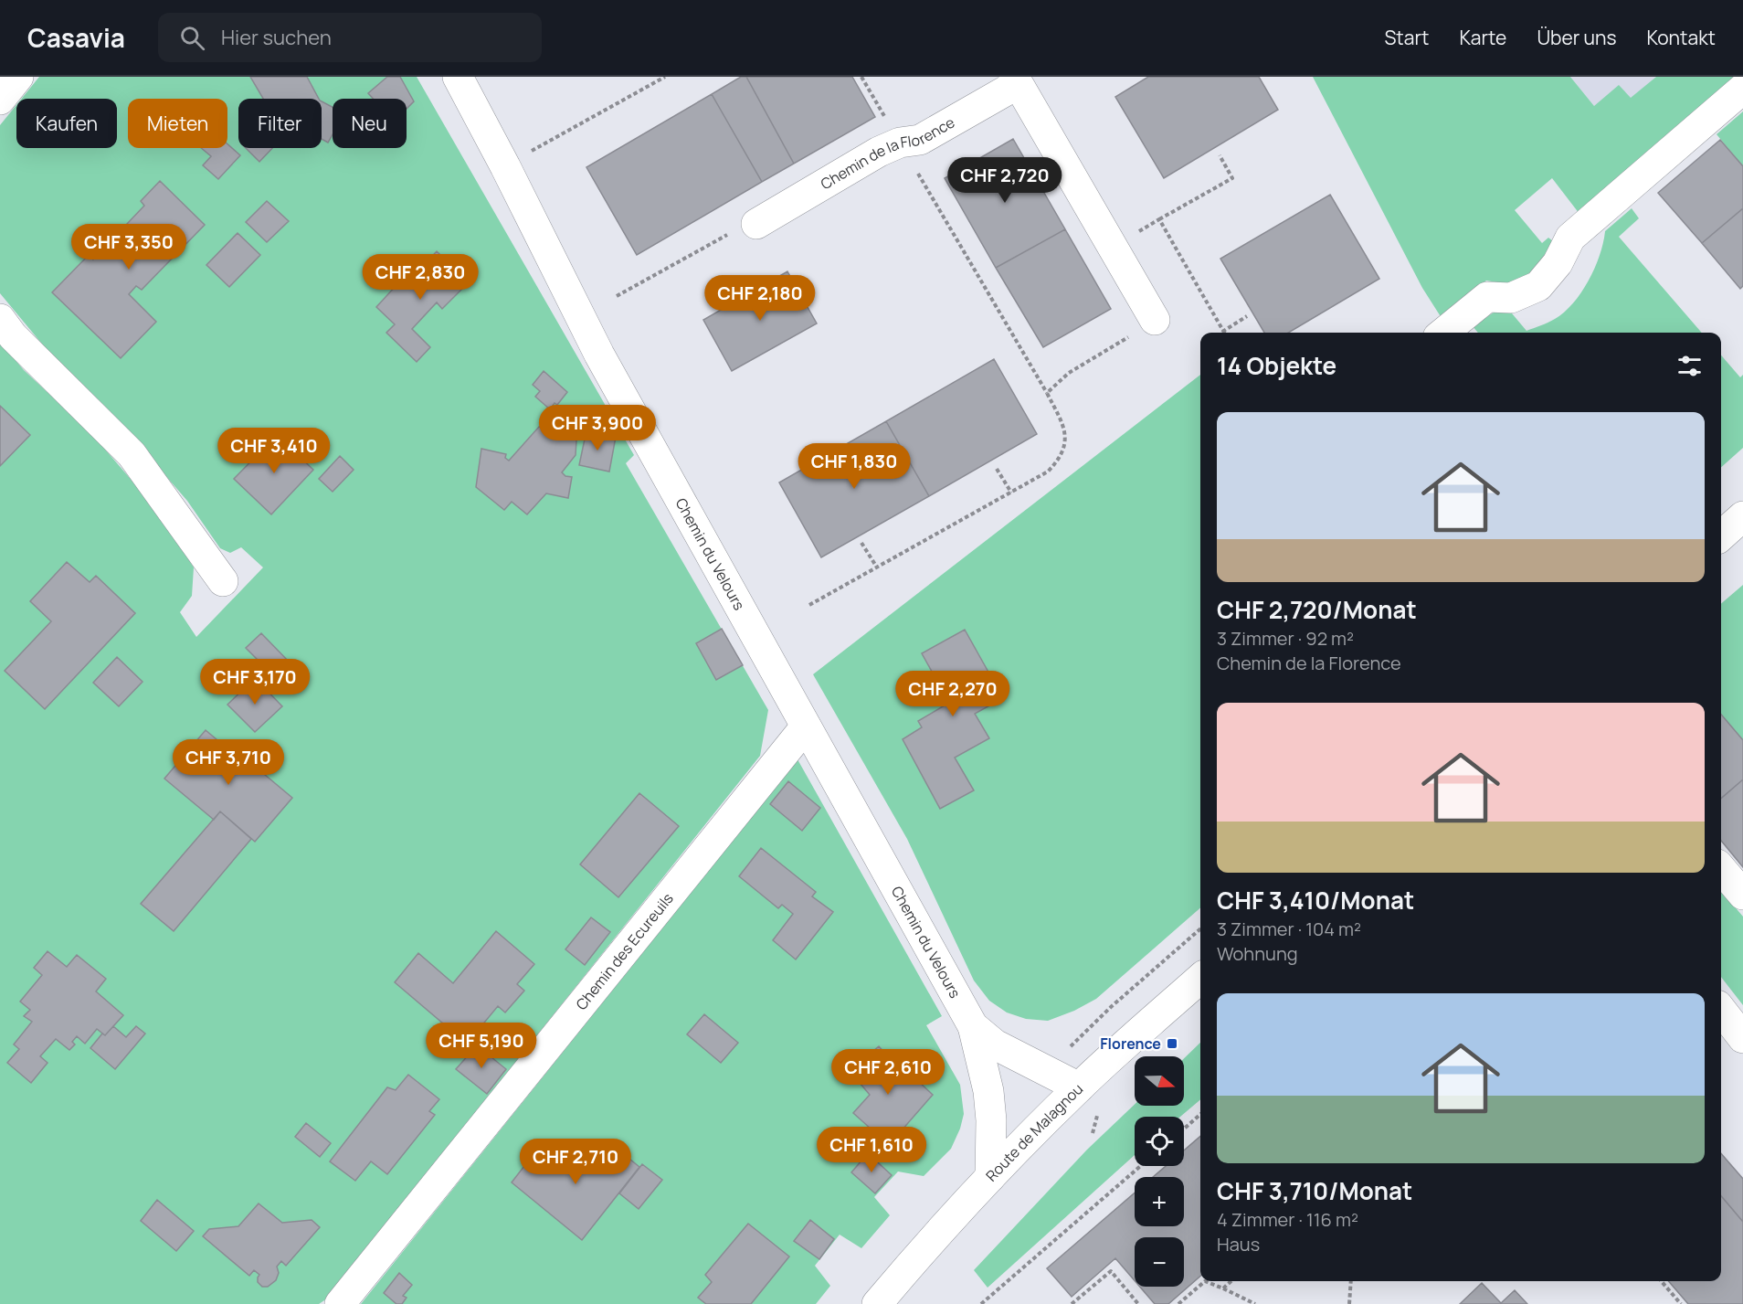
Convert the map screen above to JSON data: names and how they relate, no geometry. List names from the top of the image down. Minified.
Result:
{"streets":{"street":["Chemin de la Florence","Chemin du Velours","Chemin des Ecureuils","Route de Malagnou"]},"crossings":[["Chemin du Velours","Chemin des Ecureuils"],["Chemin du Velours","Route de Malagnou"]],"places":{"transit":["Florence"]},"north":"right","page":{"header":"Casavia","search":"Hier suchen","nav":["Start","Karte","Über uns","Kontakt"],"chip":["Kaufen","Mieten","Filter","Neu"],"price":["CHF 2,720","CHF 3,350","CHF 2,830","CHF 2,180","CHF 3,900","CHF 3,410","CHF 1,830","CHF 3,170","CHF 2,270","CHF 3,710","CHF 5,190","CHF 2,610","CHF 1,610","CHF 2,710"],"heading":"14 Objekte","list":[{"name":"CHF 2,720/Monat","note":"3 Zimmer · 92 m² · Chemin de la Florence"},{"name":"CHF 3,410/Monat","note":"3 Zimmer · 104 m² · Wohnung"},{"name":"CHF 3,710/Monat","note":"4 Zimmer · 116 m² · Haus"}],"map_buttons":["+","−"]}}
